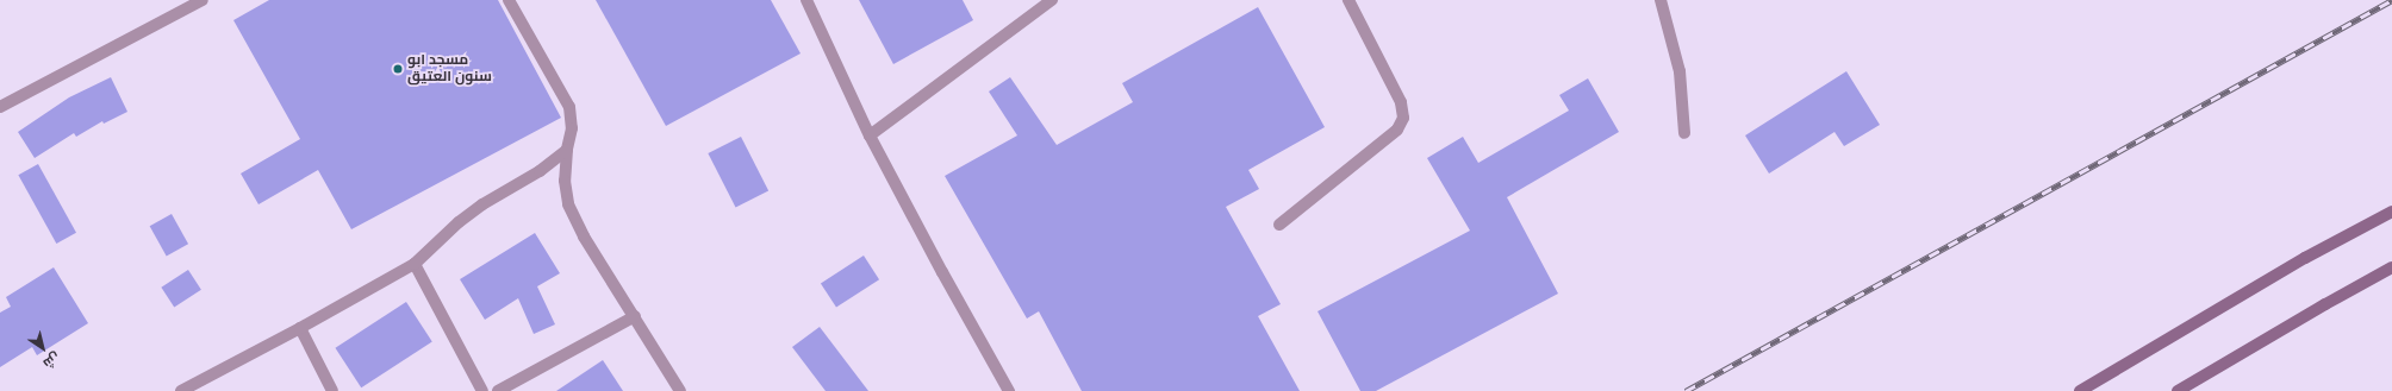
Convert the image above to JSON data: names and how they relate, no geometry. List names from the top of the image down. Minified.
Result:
{"places":["مسجد ابو سنون العتيق"],"north":"bottom right"}
